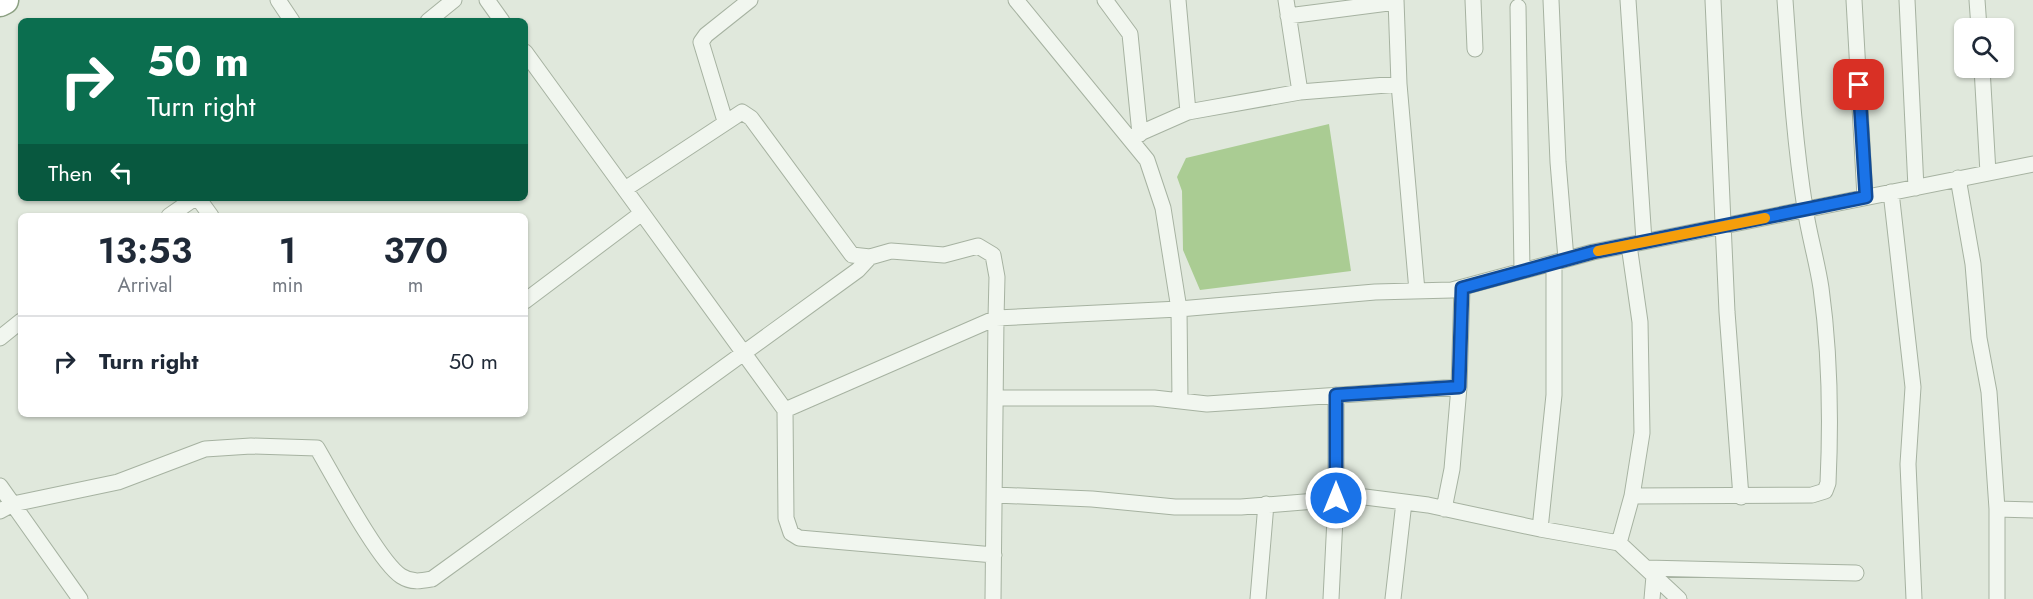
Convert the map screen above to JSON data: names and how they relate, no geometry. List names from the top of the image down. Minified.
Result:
{"page":{"turn":["50 m","Turn right"],"then":"Then","eta":["13:53","Arrival","1","min","370","m"],"list":[{"name":"Turn right","value":"50 m"}]}}
